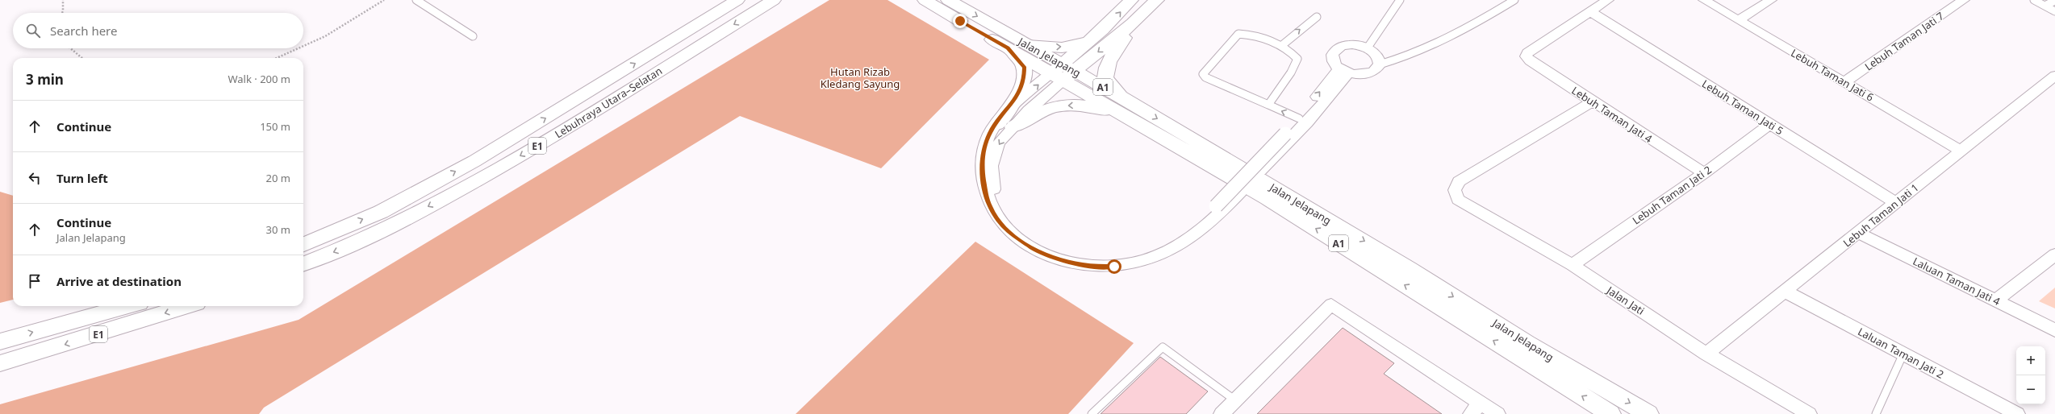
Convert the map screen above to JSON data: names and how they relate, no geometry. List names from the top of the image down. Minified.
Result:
{"streets":{"main road":["Jalan Jelapang","A1","Lebuhraya Utara–Selatan","E1"],"street":["Lebuh Taman Jati 7","Lebuh Taman Jati 6","Lebuh Taman Jati 5","Lebuh Taman Jati 4","Lebuh Taman Jati 2","Lebuh Taman Jati 1","Laluan Taman Jati 4","Jalan Jati","Laluan Taman Jati 2"]},"crossings":[["Lebuh Taman Jati 7","Lebuh Taman Jati 6"],["Lebuh Taman Jati 6","Lebuh Taman Jati 1"],["Lebuh Taman Jati 5","Lebuh Taman Jati 4"],["Lebuh Taman Jati 5","Lebuh Taman Jati 2"],["Lebuh Taman Jati 5","Lebuh Taman Jati 1"],["Lebuh Taman Jati 4","Lebuh Taman Jati 2"],["Lebuh Taman Jati 4","Jalan Jati"],["Lebuh Taman Jati 2","Jalan Jati"],["Lebuh Taman Jati 1","Laluan Taman Jati 4"],["Lebuh Taman Jati 1","Jalan Jati"],["Lebuh Taman Jati 1","Laluan Taman Jati 2"]],"parks":["Hutan Rizab Kledang Sayung"],"page":{"search":"Search here","heading":["3 min","Walk · 200 m"],"list":[["Continue","150 m"],["Turn left","20 m"],["Continue","Jalan Jelapang","30 m"],"Arrive at destination"],"map_buttons":["+","−"]}}
